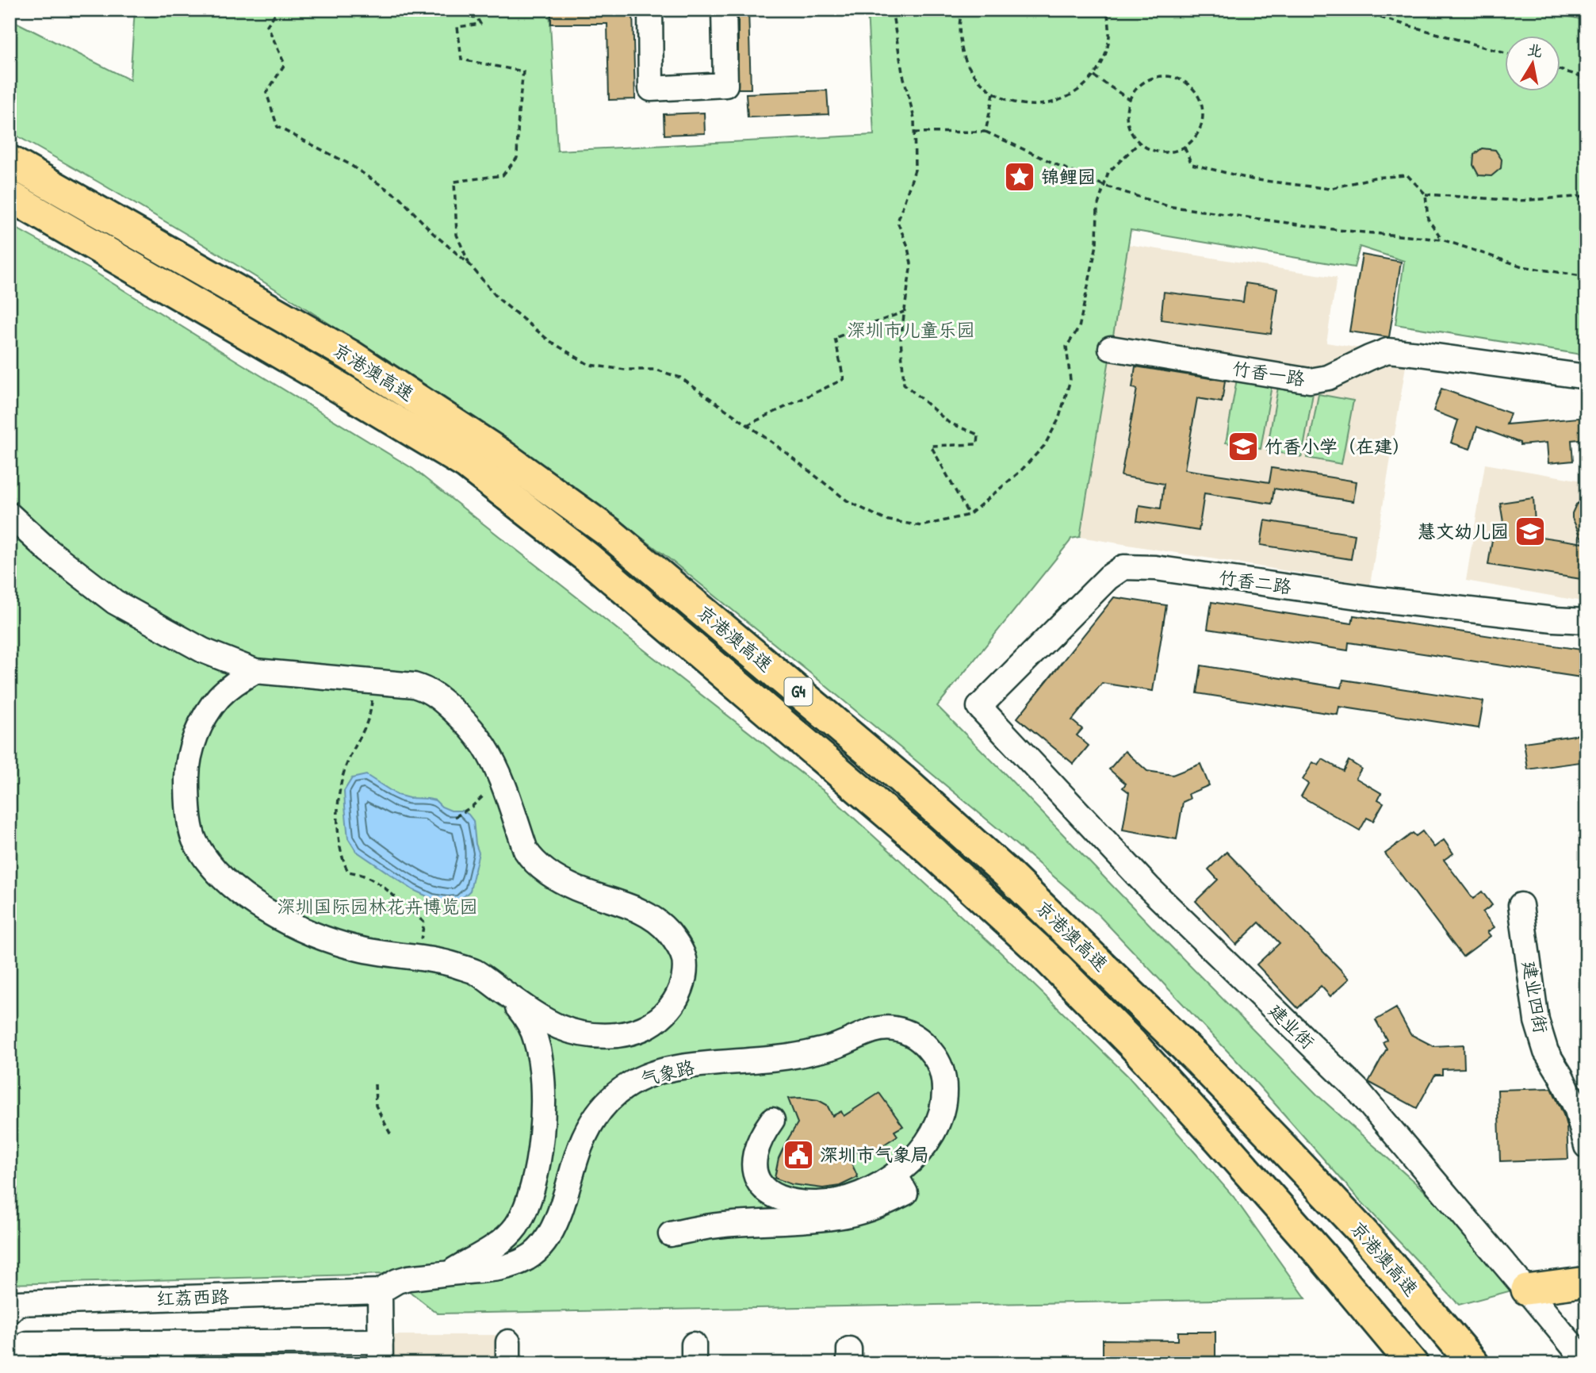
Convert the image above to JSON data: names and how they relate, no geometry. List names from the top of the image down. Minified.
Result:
{"streets":{"highway":["京港澳高速","G4"],"street":["竹香一路","竹香二路","建业四街","建业街","气象路","红荔西路"]},"crossings":[["竹香二路","建业街"],["气象路","红荔西路"]],"parks":["深圳市儿童乐园","深圳国际园林花卉博览园"],"places":{"place":["锦鲤园"],"school or university":["竹香小学（在建）","慧文幼儿园"],"public building":["深圳市气象局"]},"north":"top"}
